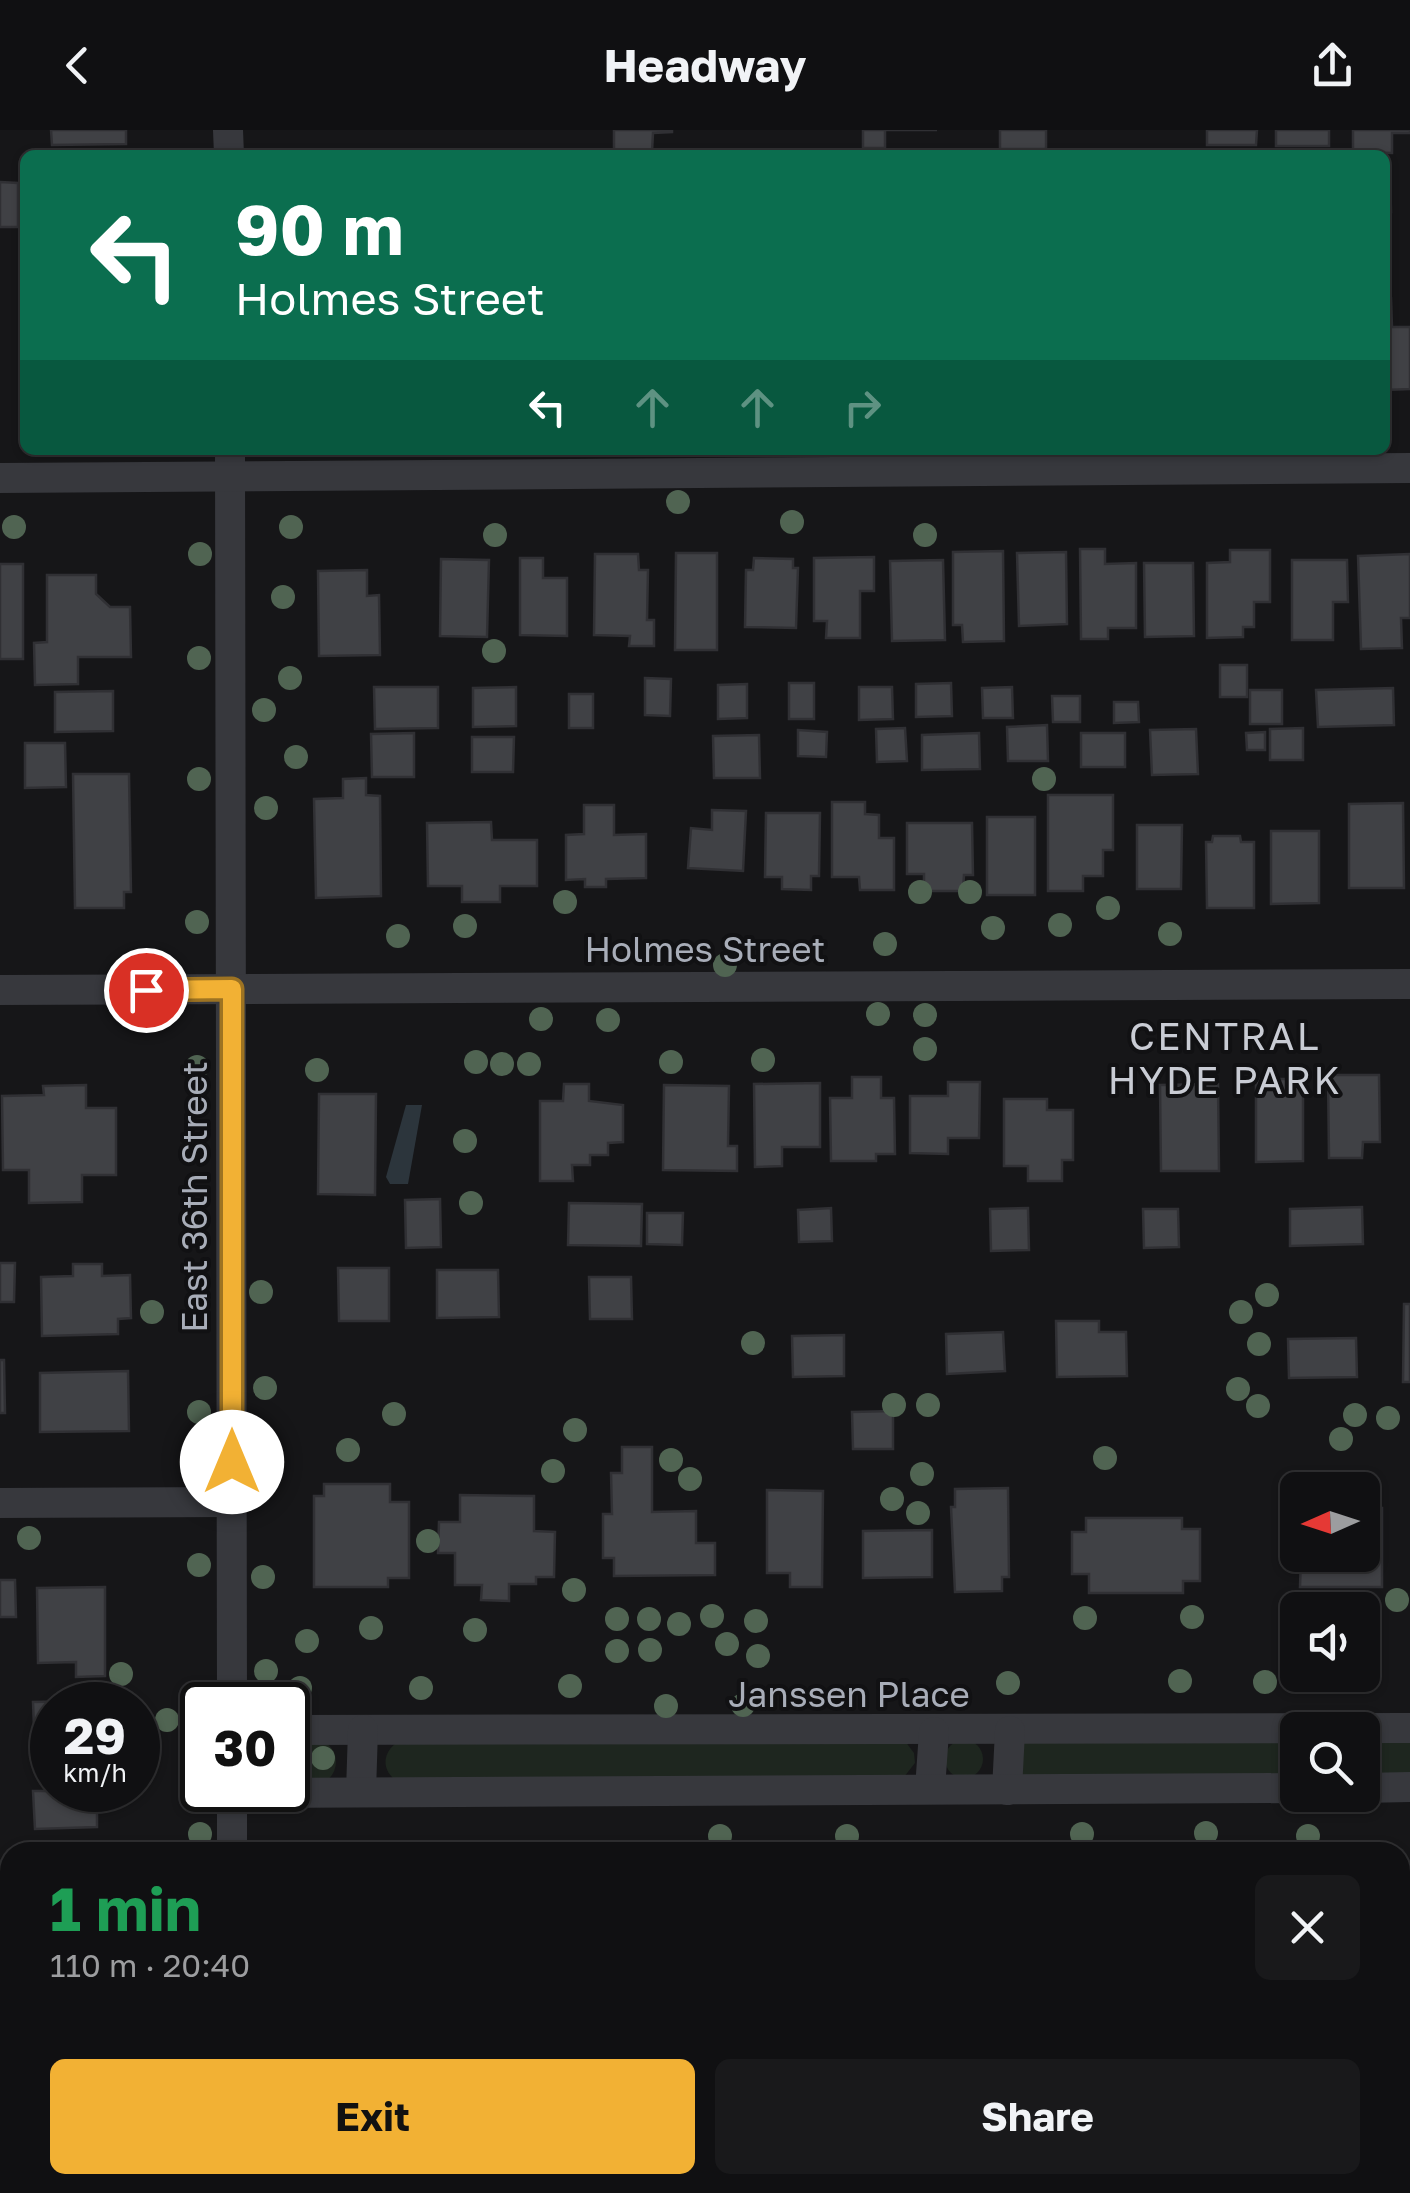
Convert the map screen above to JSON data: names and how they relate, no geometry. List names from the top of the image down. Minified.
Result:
{"streets":{"street":["Holmes Street","East 36th Street","Janssen Place"]},"crossings":[["Holmes Street","East 36th Street"]],"districts":["CENTRAL HYDE PARK"],"north":"left","page":{"header":"Headway","turn":["90 m","Holmes Street"],"speed":"29 km/h","limit":"30","heading":["1 min","110 m · 20:40"],"buttons":["Exit","Share"]}}
